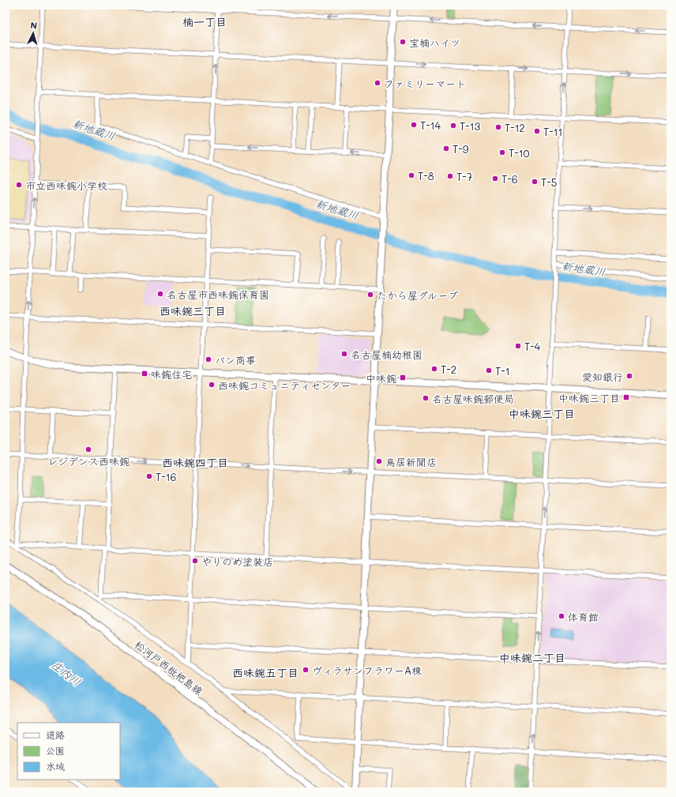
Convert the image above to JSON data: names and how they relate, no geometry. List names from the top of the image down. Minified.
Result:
{"streets":{"street":["松河戸西枇杷島線"]},"districts":["楠一丁目","西味鋺三丁目","中味鋺三丁目","西味鋺四丁目","中味鋺二丁目","西味鋺五丁目"],"water":["新地蔵川","庄内川"],"places":{"other":["宝楠ハイツ","ファミリーマート","T-14","T-13","T-12","T-11","T-9","T-10","T-8","T-7","T-6","T-5","市立西味鋺小学校","名古屋市西味鋺保育園","たから屋グループ","T-4","名古屋楠幼稚園","バン商事","T-2","T-1","愛知銀行","西味鋺コミュニティセンター","名古屋味鋺郵便局","レジデンス西味鋺","鳥居新聞店","T-16","やりのめ塗装店","体育館","ヴィラサンフラワーA棟"],"transit":["味鋺住宅","中味鋺","中味鋺三丁目"]},"legend":["道路","公園","水域"],"north":"top"}
